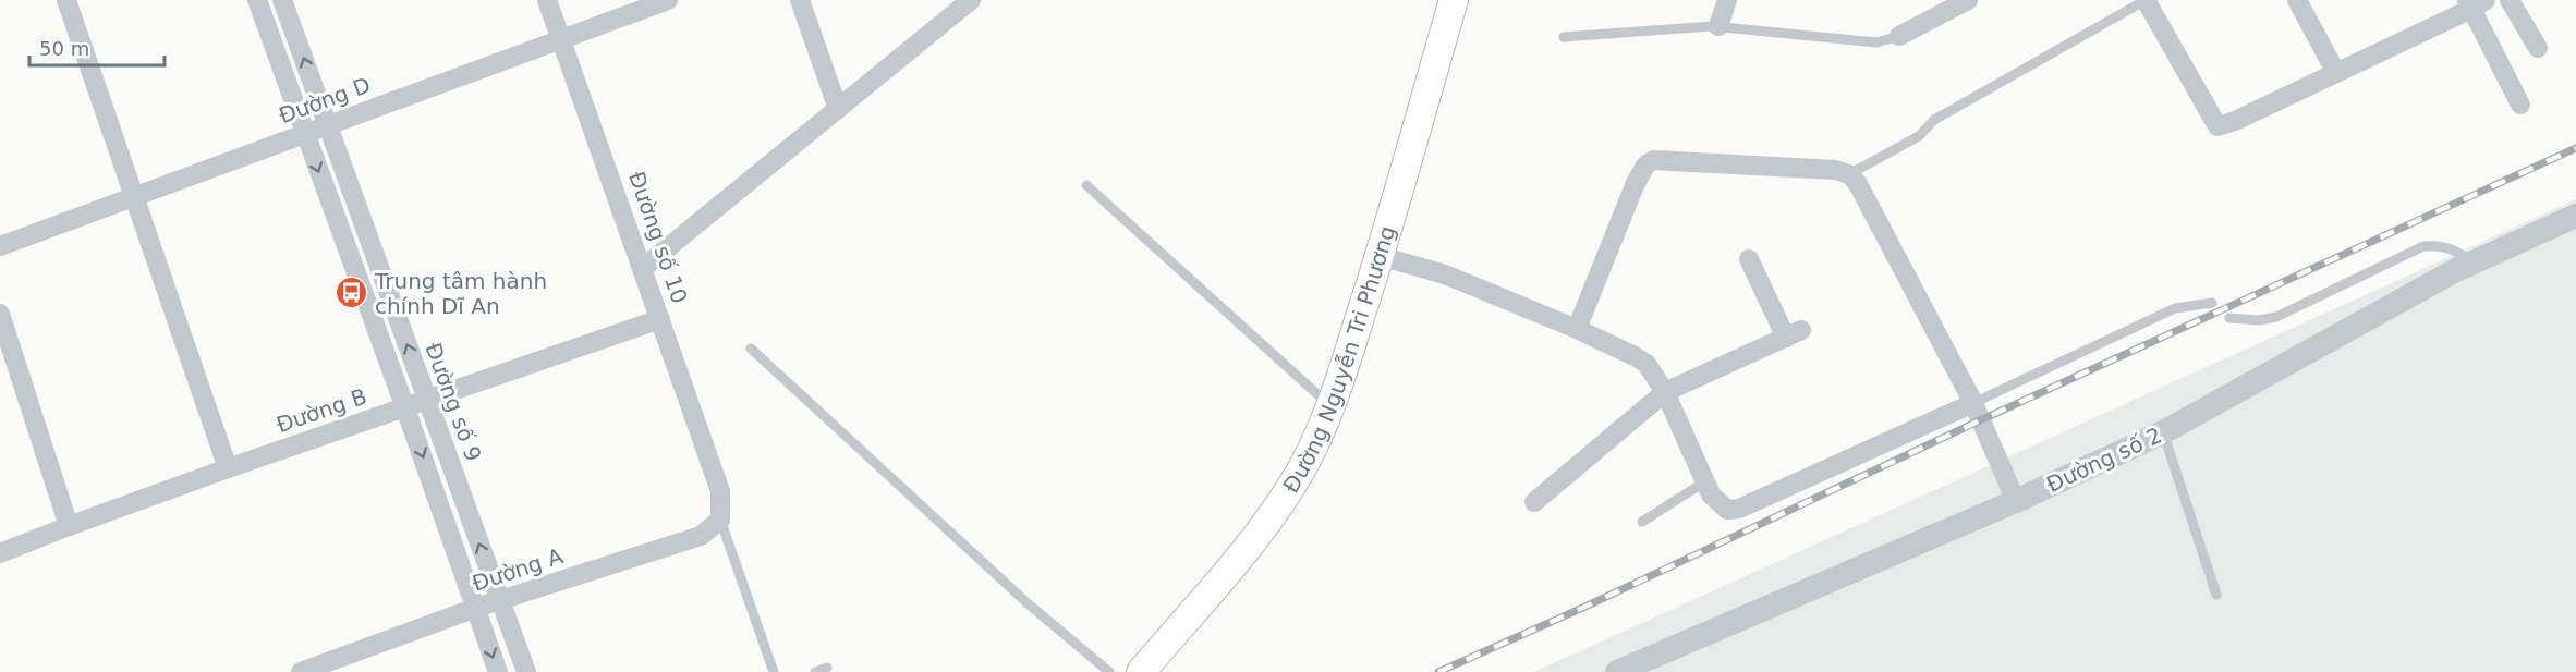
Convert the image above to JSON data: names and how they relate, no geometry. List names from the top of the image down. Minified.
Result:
{"streets":{"main road":["Đường Nguyễn Tri Phương"],"street":["Đường D","Đường số 10","Đường số 9","Đường B","Đường số 2","Đường A"]},"crossings":[["Đường D","Đường số 10"],["Đường D","Đường số 9"],["Đường số 10","Đường B"],["Đường số 10","Đường A"],["Đường số 9","Đường B"],["Đường số 9","Đường A"]],"places":{"bus stop":["Trung tâm hành chính Dĩ An"]},"scale_bar":"50 m"}
